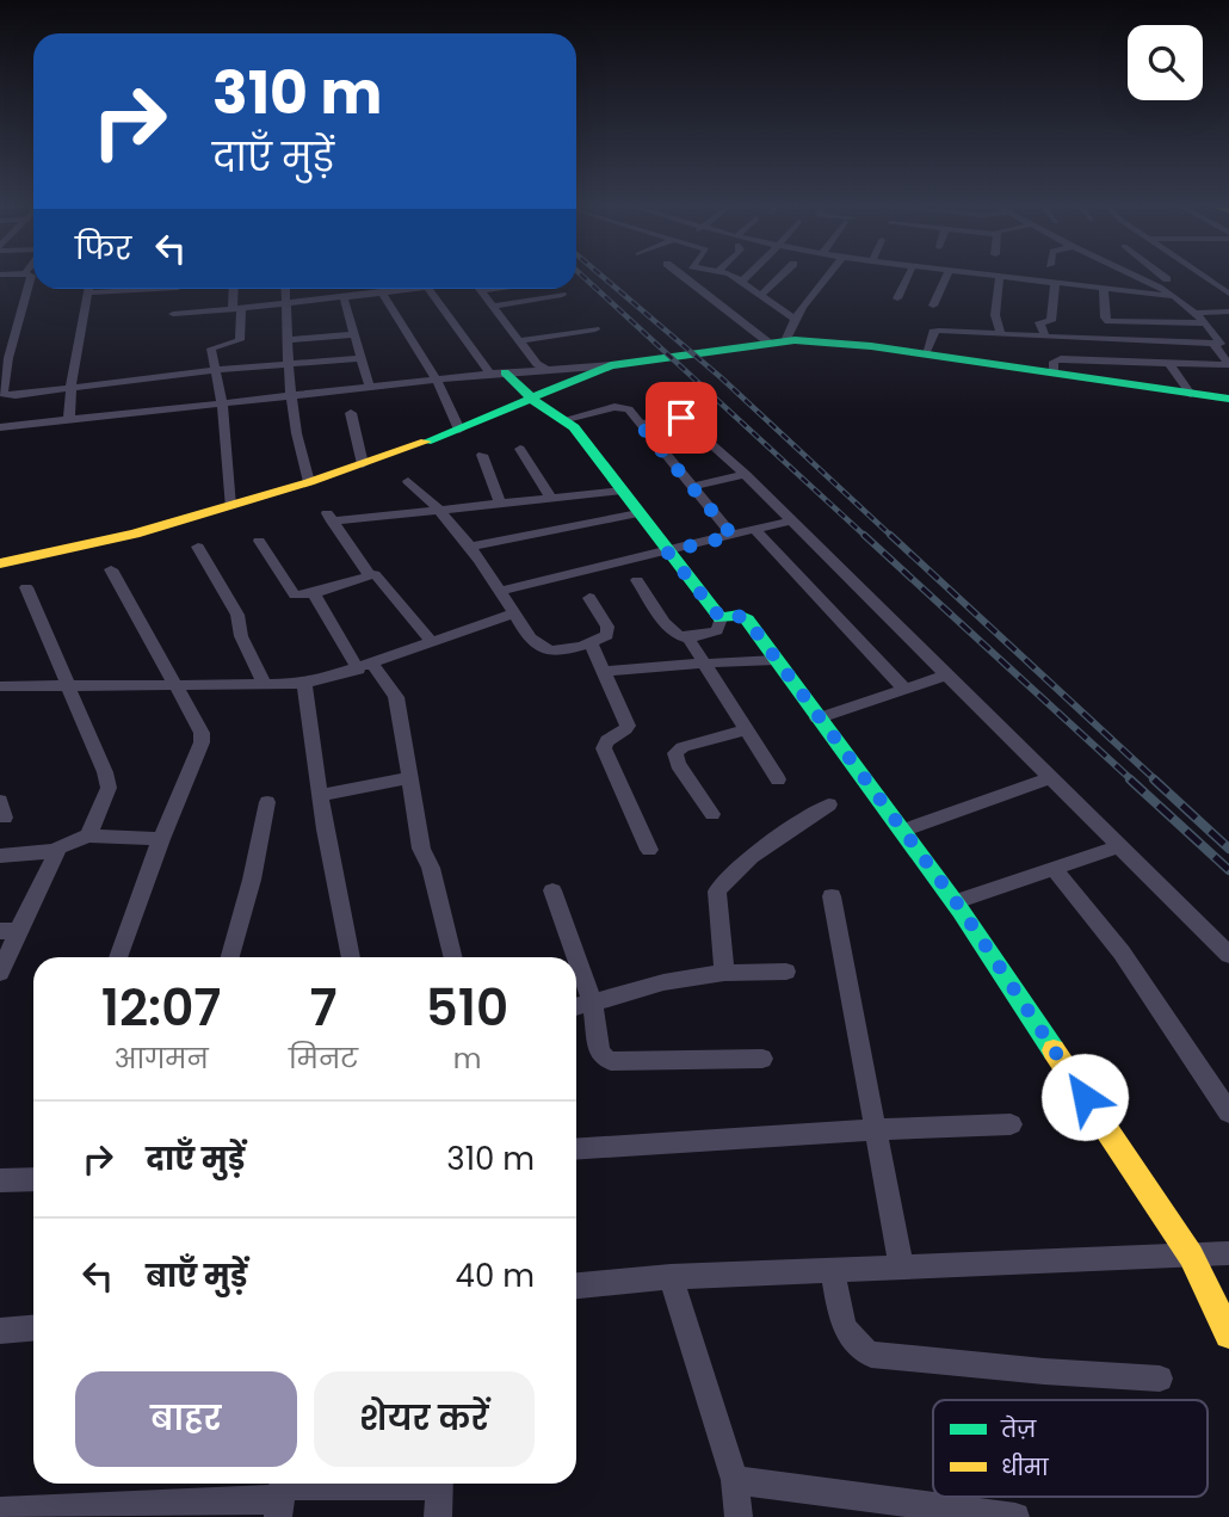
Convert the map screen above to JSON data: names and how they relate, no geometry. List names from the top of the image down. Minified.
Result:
{"legend":["तेज़","धीमा"],"page":{"turn":["310 m","दाएँ मुड़ें"],"then":"फिर","eta":["12:07","आगमन","7","मिनट","510","m"],"list":[{"name":"दाएँ मुड़ें","value":"310 m"},{"name":"बाएँ मुड़ें","value":"40 m"}],"buttons":["बाहर","शेयर करें"]}}
